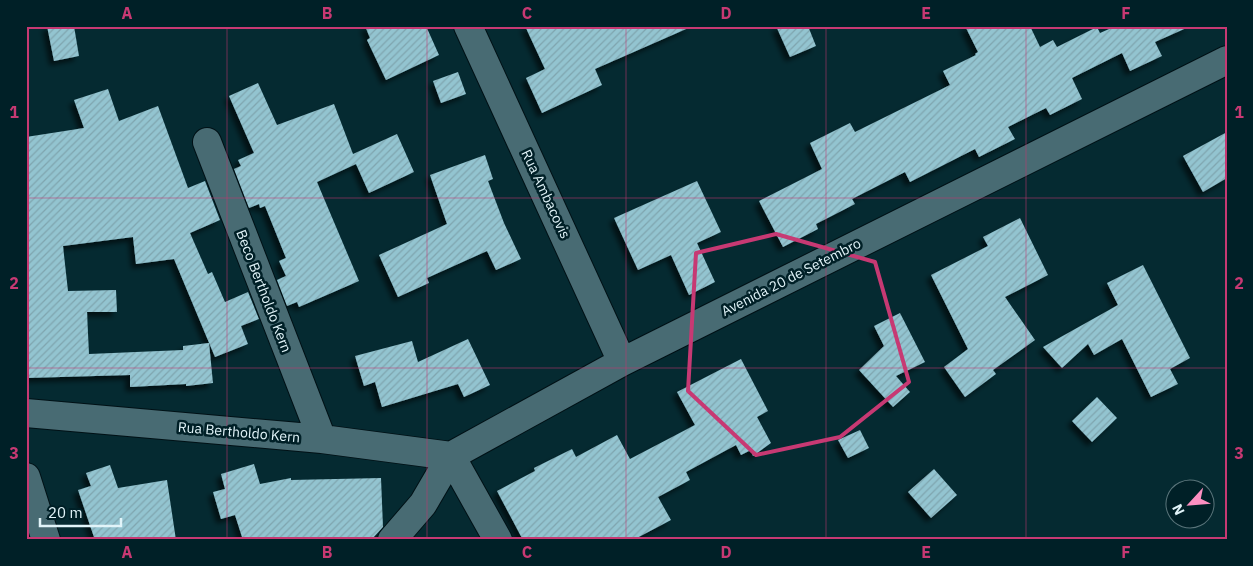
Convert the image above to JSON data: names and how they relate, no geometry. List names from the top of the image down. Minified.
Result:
{"streets":{"street":["Rua Ambacovis","Avenida 20 de Setembro","Beco Bertholdo Kern","Rua Bertholdo Kern"]},"crossings":[["Rua Ambacovis","Avenida 20 de Setembro"],["Avenida 20 de Setembro","Rua Bertholdo Kern"],["Beco Bertholdo Kern","Rua Bertholdo Kern"]],"scale_bar":"20 m","north":"bottom left","grid":{"columns":["A","B","C","D","E","F"],"rows":["1","2","3"]}}
